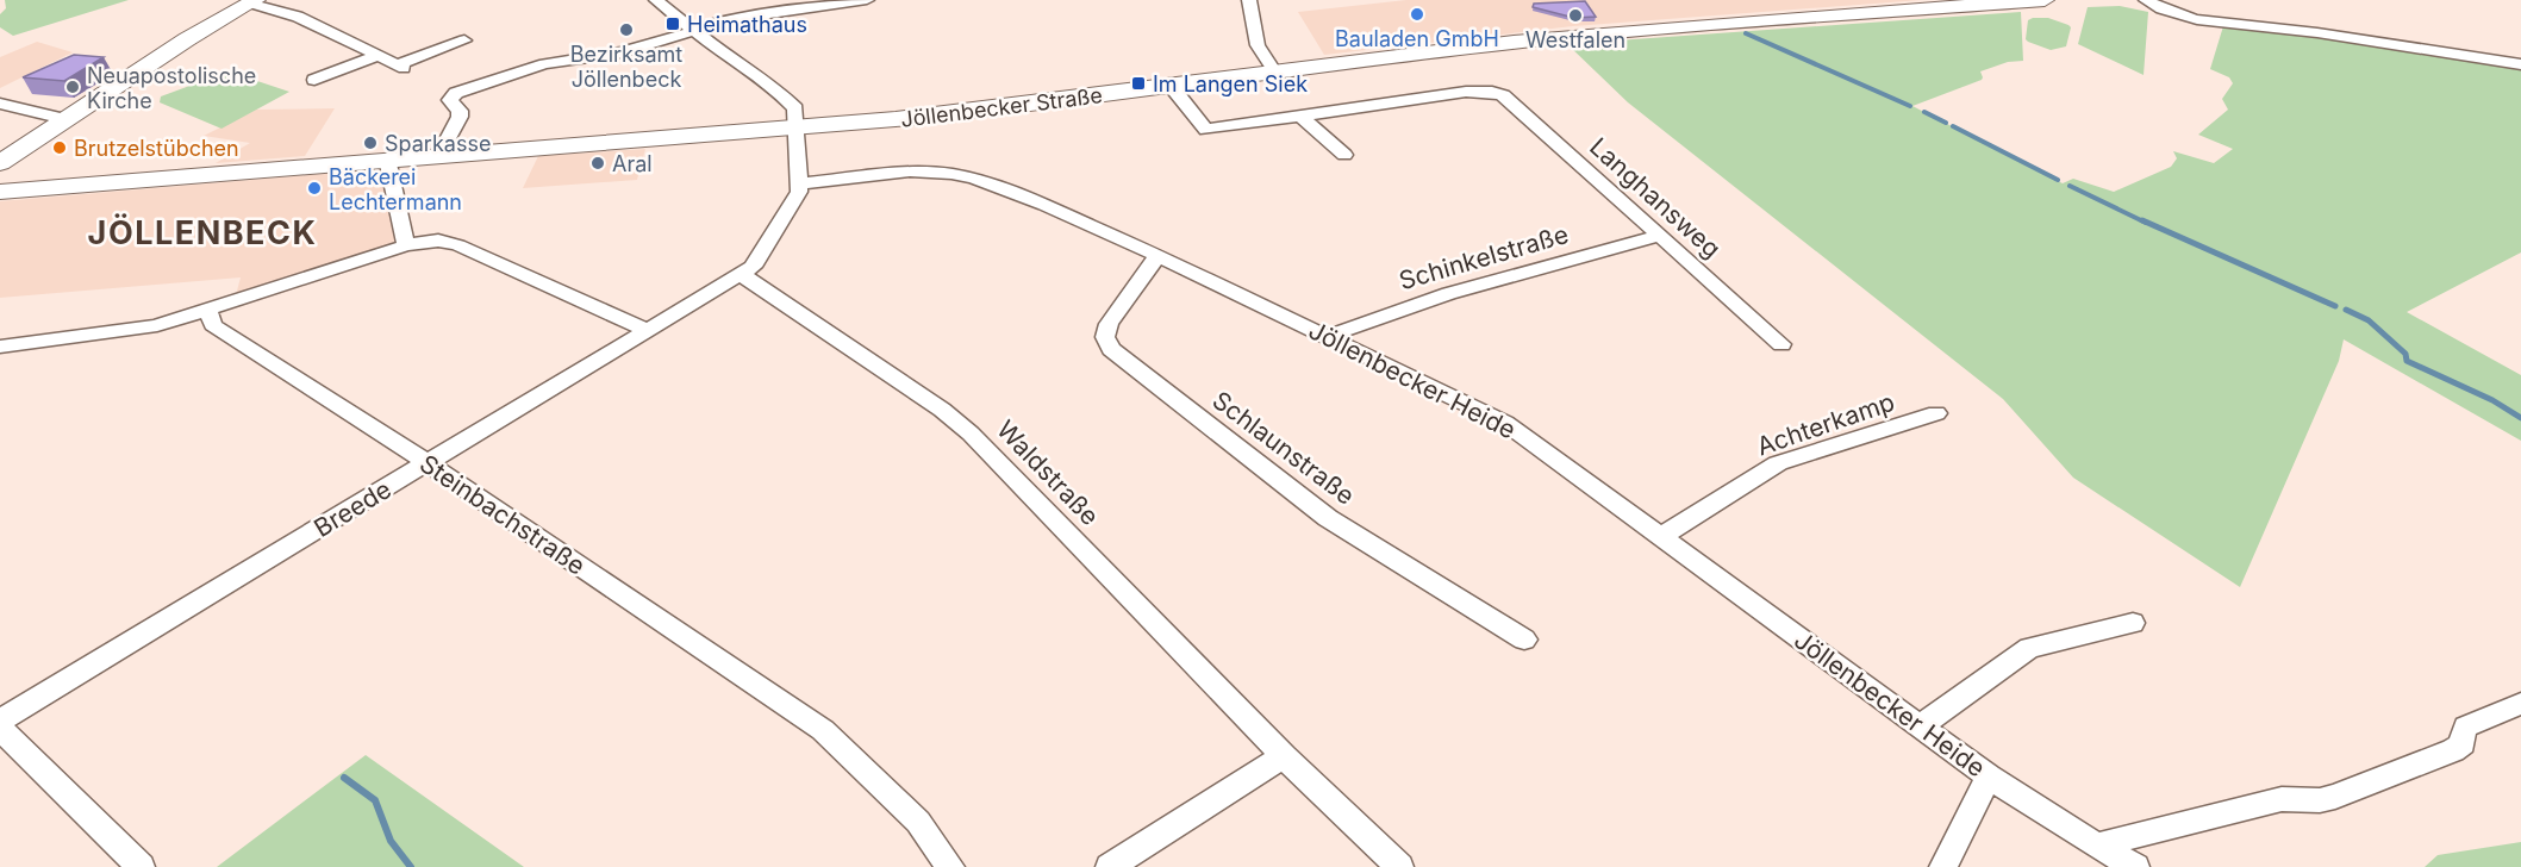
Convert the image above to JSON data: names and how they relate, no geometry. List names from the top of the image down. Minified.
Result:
{"streets":{"main road":["Jöllenbecker Straße"],"street":["Langhansweg","Schinkelstraße","Jöllenbecker Heide","Achterkamp","Schlaunstraße","Waldstraße","Breede","Steinbachstraße"]},"crossings":[["Langhansweg","Schinkelstraße"],["Schinkelstraße","Jöllenbecker Heide"],["Jöllenbecker Heide","Achterkamp"],["Jöllenbecker Heide","Schlaunstraße"],["Waldstraße","Breede"],["Breede","Steinbachstraße"]],"districts":["JÖLLENBECK"],"places":{"other":["Bauladen GmbH","Westfalen","Bezirksamt Jöllenbeck","Neuapostolische Kirche","Sparkasse","Brutzelstübchen","Aral","Bäckerei Lechtermann"],"transit":["Heimathaus","Im Langen Siek"]}}
